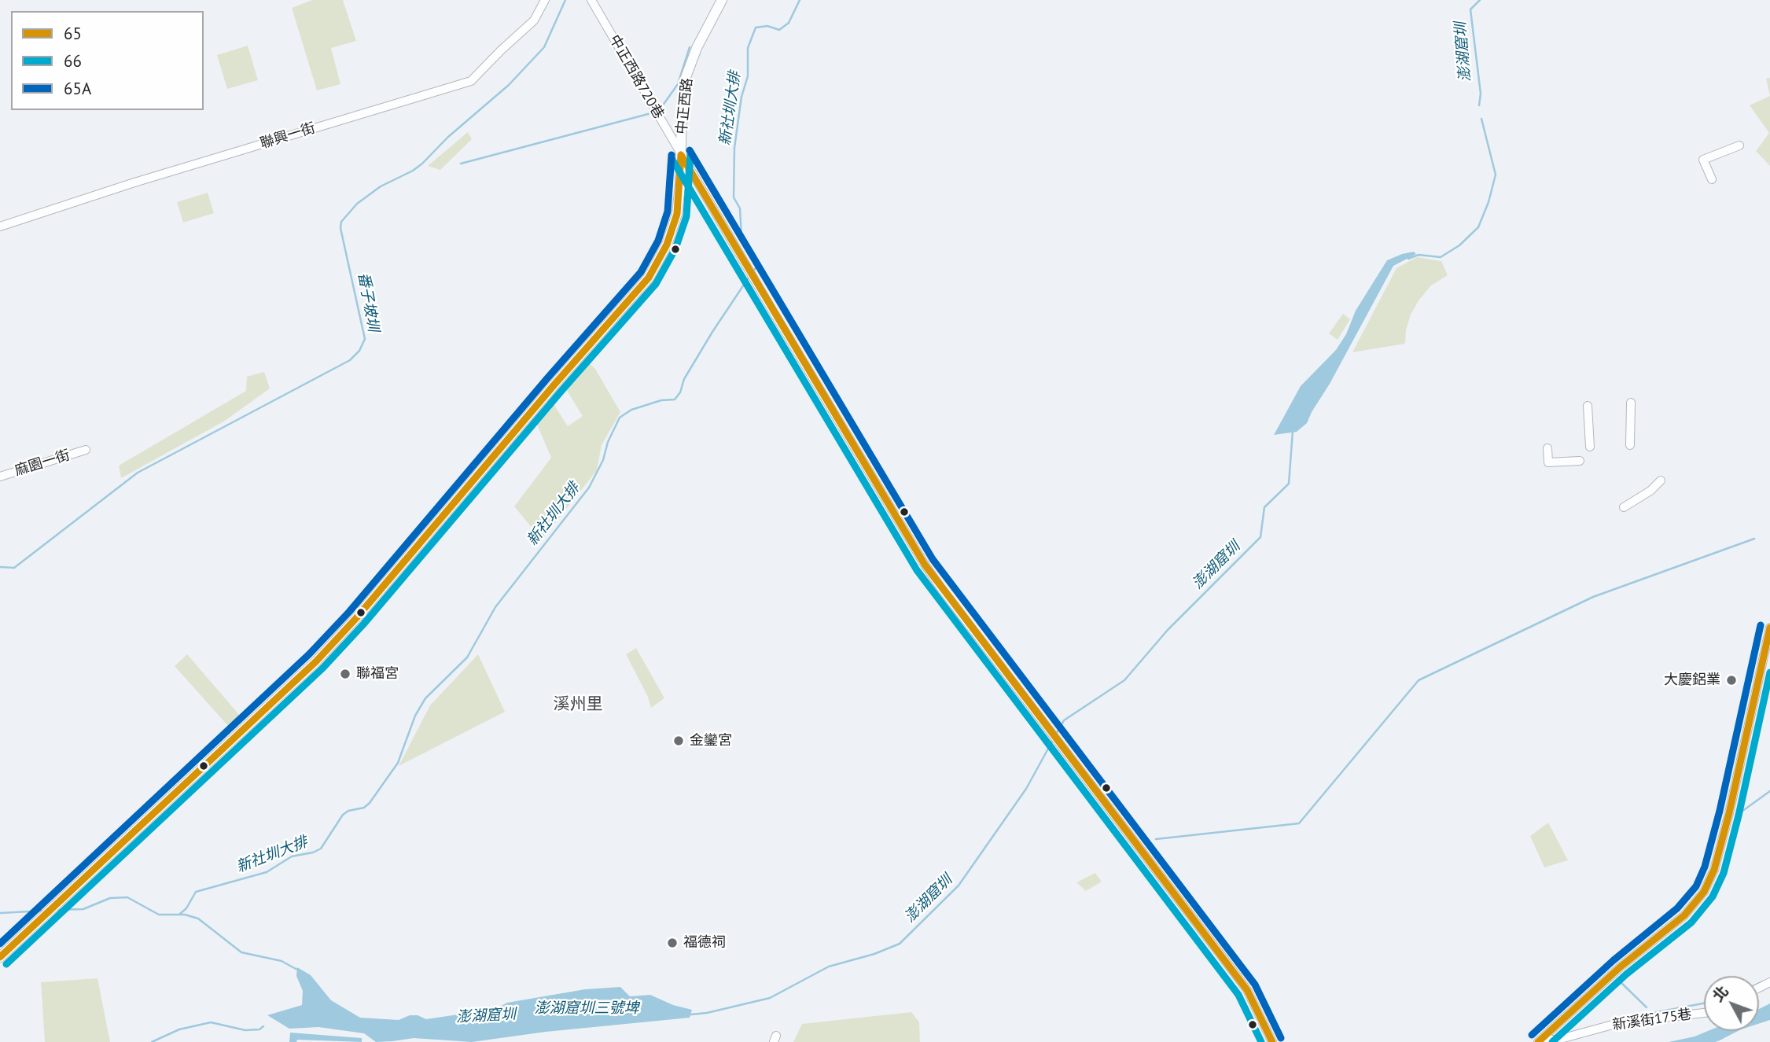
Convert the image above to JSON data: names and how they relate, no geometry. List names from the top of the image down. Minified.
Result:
{"streets":{"main road":["中正西路"],"street":["中正西路720巷","聯興一街","麻園一街","新溪街175巷"]},"crossings":[["中正西路720巷","中正西路"]],"districts":["溪州里"],"water":["澎湖窟圳","新社圳大排","番子坡圳","澎湖窟圳三號埤"],"places":["聯福宮","大慶鋁業","金鑾宮","福德祠"],"lines":["transit line 65A","transit line 65","transit line 66"],"legend":["65","66","65A"],"north":"top left"}
